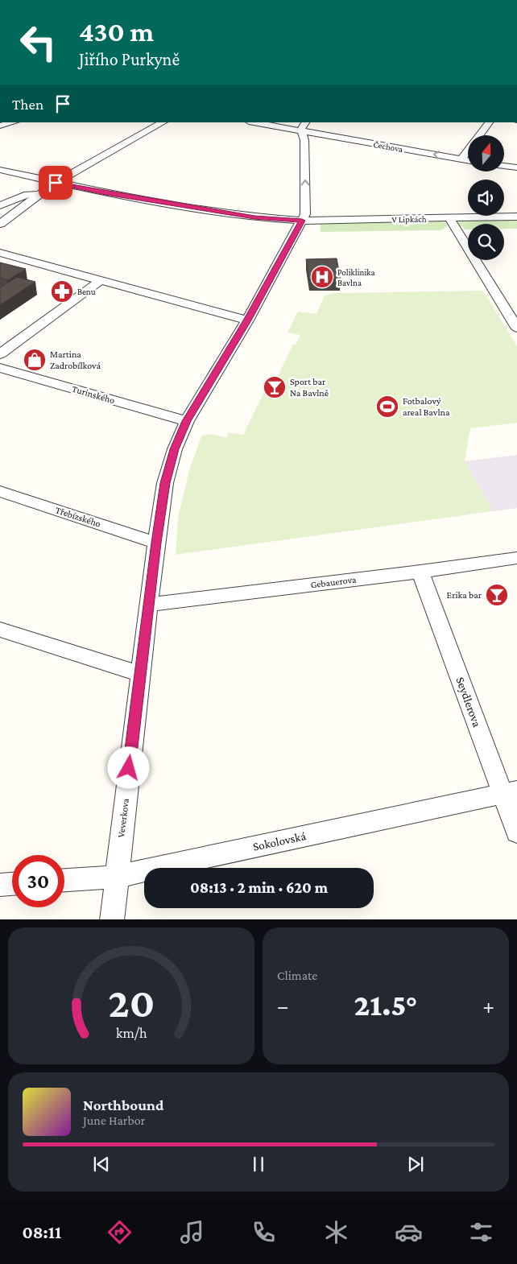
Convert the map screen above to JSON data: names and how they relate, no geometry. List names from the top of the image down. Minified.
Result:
{"streets":{"street":["Čechova","V Lipkách","Turinského","Třebízského","Gebauerova","Seydlerova","Veverkova","Sokolovská"]},"crossings":[["Čechova","Veverkova"],["V Lipkách","Veverkova"],["Turinského","Veverkova"],["Třebízského","Veverkova"],["Gebauerova","Seydlerova"],["Gebauerova","Veverkova"],["Seydlerova","Sokolovská"],["Veverkova","Sokolovská"]],"one_way":["Čechova"],"places":{"hospital":["Poliklinika Bavlna"],"pharmacy":["Benu"],"shop":["Martina Zadrobílková"],"bar":["Sport bar Na Bavlně","Erika bar"],"sports":["Fotbalový areal Bavlna"]},"north":"top","page":{"turn":["430 m","Jiřího Purkyně"],"then":"Then","limit":"30","trip":"08:13 · 2 min · 620 m","tile":"Climate","heat":["−","21.5°","+"],"song":["Northbound","June Harbor"],"tabs":"08:11","gauge":["20","km/h"]}}
